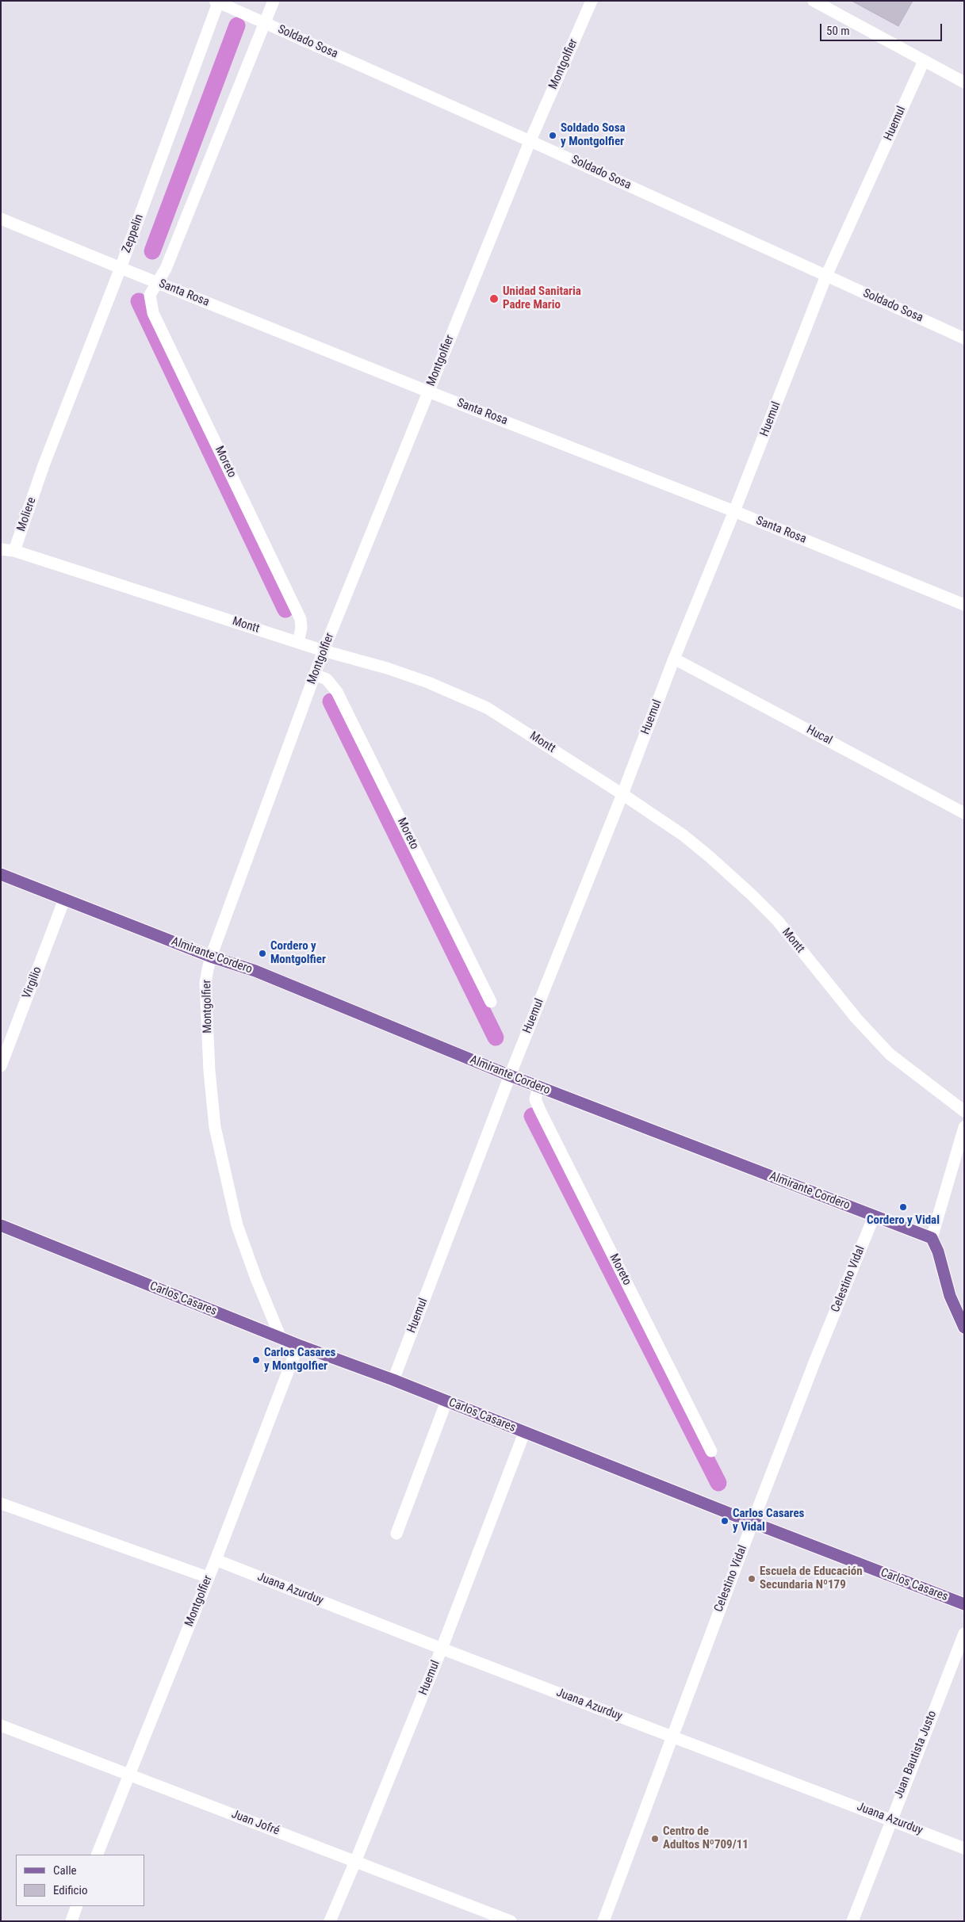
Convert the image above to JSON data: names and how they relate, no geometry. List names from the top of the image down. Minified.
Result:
{"streets":{"main road":["Almirante Cordero","Carlos Casares"],"street":["Soldado Sosa","Montgolfier","Huemul","Zeppelin","Santa Rosa","Moreto","Moliere","Montt","Hucal","Virgilio","Celestino Vidal","Juana Azurduy","Juan Bautista Justo","Juan Jofré"]},"crossings":[["Soldado Sosa","Montgolfier"],["Soldado Sosa","Huemul"],["Soldado Sosa","Zeppelin"],["Montgolfier","Santa Rosa"],["Montgolfier","Moreto"],["Montgolfier","Montt"],["Montgolfier","Almirante Cordero"],["Montgolfier","Carlos Casares"],["Montgolfier","Juana Azurduy"],["Montgolfier","Juan Jofré"],["Huemul","Santa Rosa"],["Huemul","Montt"],["Huemul","Hucal"],["Huemul","Almirante Cordero"],["Huemul","Carlos Casares"],["Huemul","Juana Azurduy"],["Huemul","Juan Jofré"],["Zeppelin","Santa Rosa"],["Zeppelin","Moliere"],["Santa Rosa","Moreto"],["Moreto","Montt"],["Moreto","Almirante Cordero"],["Moliere","Montt"],["Almirante Cordero","Virgilio"],["Almirante Cordero","Celestino Vidal"],["Celestino Vidal","Carlos Casares"],["Celestino Vidal","Juana Azurduy"],["Juana Azurduy","Juan Bautista Justo"]],"places":["Soldado Sosa y Montgolfier","Unidad Sanitaria Padre Mario","Cordero y Montgolfier","Cordero y Vidal","Carlos Casares y Montgolfier","Carlos Casares y Vidal","Escuela de Educación Secundaria Nº179","Centro de Adultos Nº709/11"],"legend":["Calle","Edificio"],"scale_bar":"50 m"}
